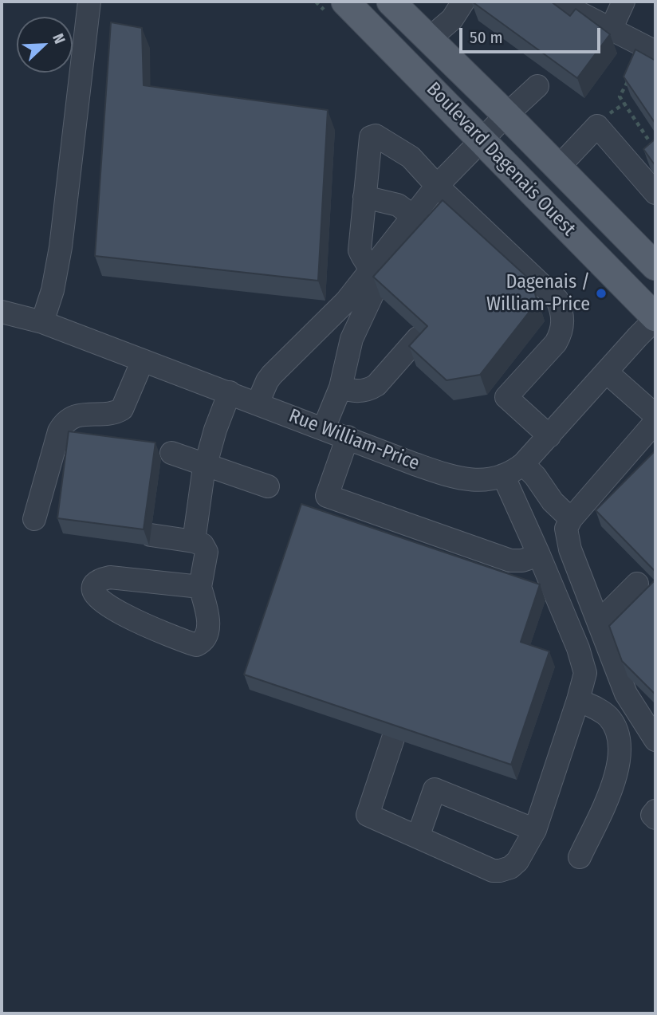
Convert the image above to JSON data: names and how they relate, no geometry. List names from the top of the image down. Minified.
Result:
{"streets":{"main road":["Boulevard Dagenais Ouest"],"street":["Rue William-Price"]},"crossings":[["Boulevard Dagenais Ouest","Rue William-Price"]],"places":["Dagenais / William-Price"],"scale_bar":"50 m","north":"top right"}
